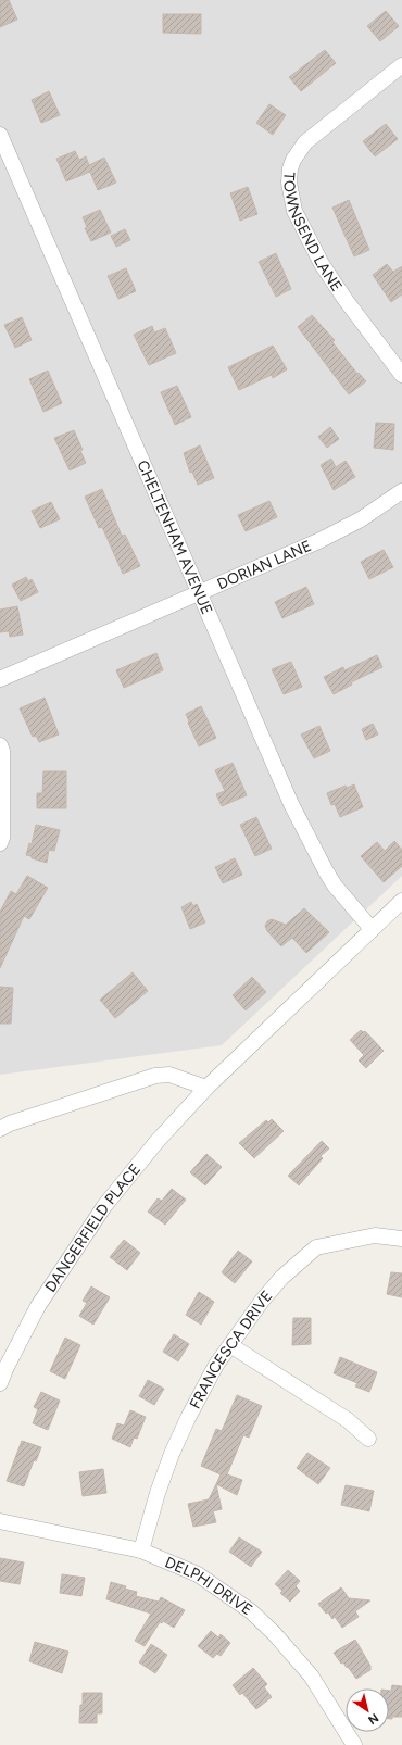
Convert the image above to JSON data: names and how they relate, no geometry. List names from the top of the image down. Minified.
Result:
{"streets":{"street":["TOWNSEND LANE","CHELTENHAM AVENUE","DORIAN LANE","DANGERFIELD PLACE","FRANCESCA DRIVE","DELPHI DRIVE"]},"crossings":[["CHELTENHAM AVENUE","DORIAN LANE"],["CHELTENHAM AVENUE","DANGERFIELD PLACE"],["FRANCESCA DRIVE","DELPHI DRIVE"]],"north":"bottom right"}
